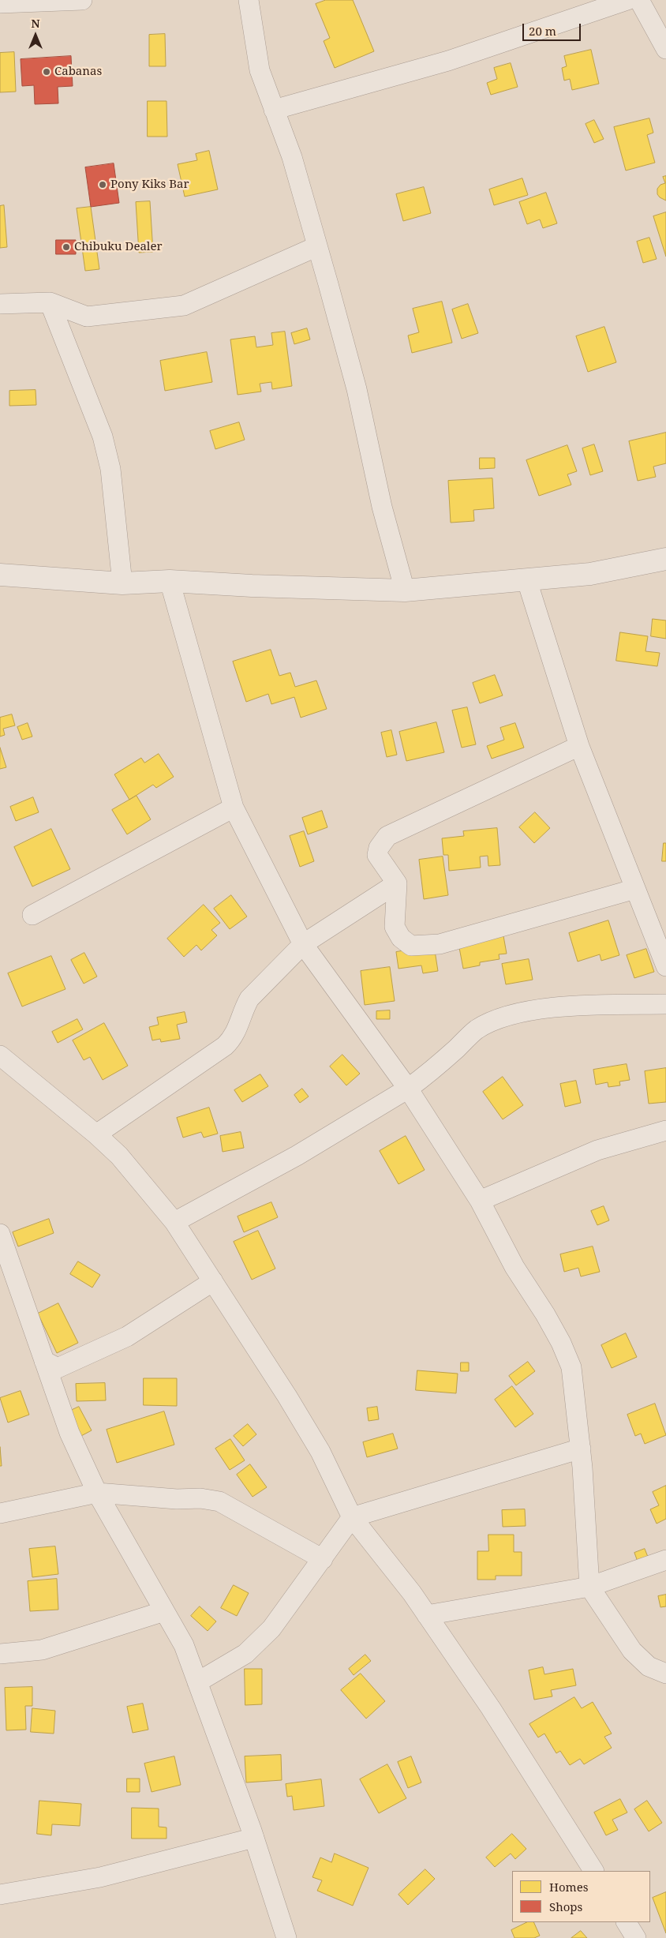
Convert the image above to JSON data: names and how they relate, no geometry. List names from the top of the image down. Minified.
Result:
{"places":["Cabanas","Pony Kiks Bar","Chibuku Dealer"],"legend":["Homes","Shops"],"scale_bar":"20 m","north":"top"}
